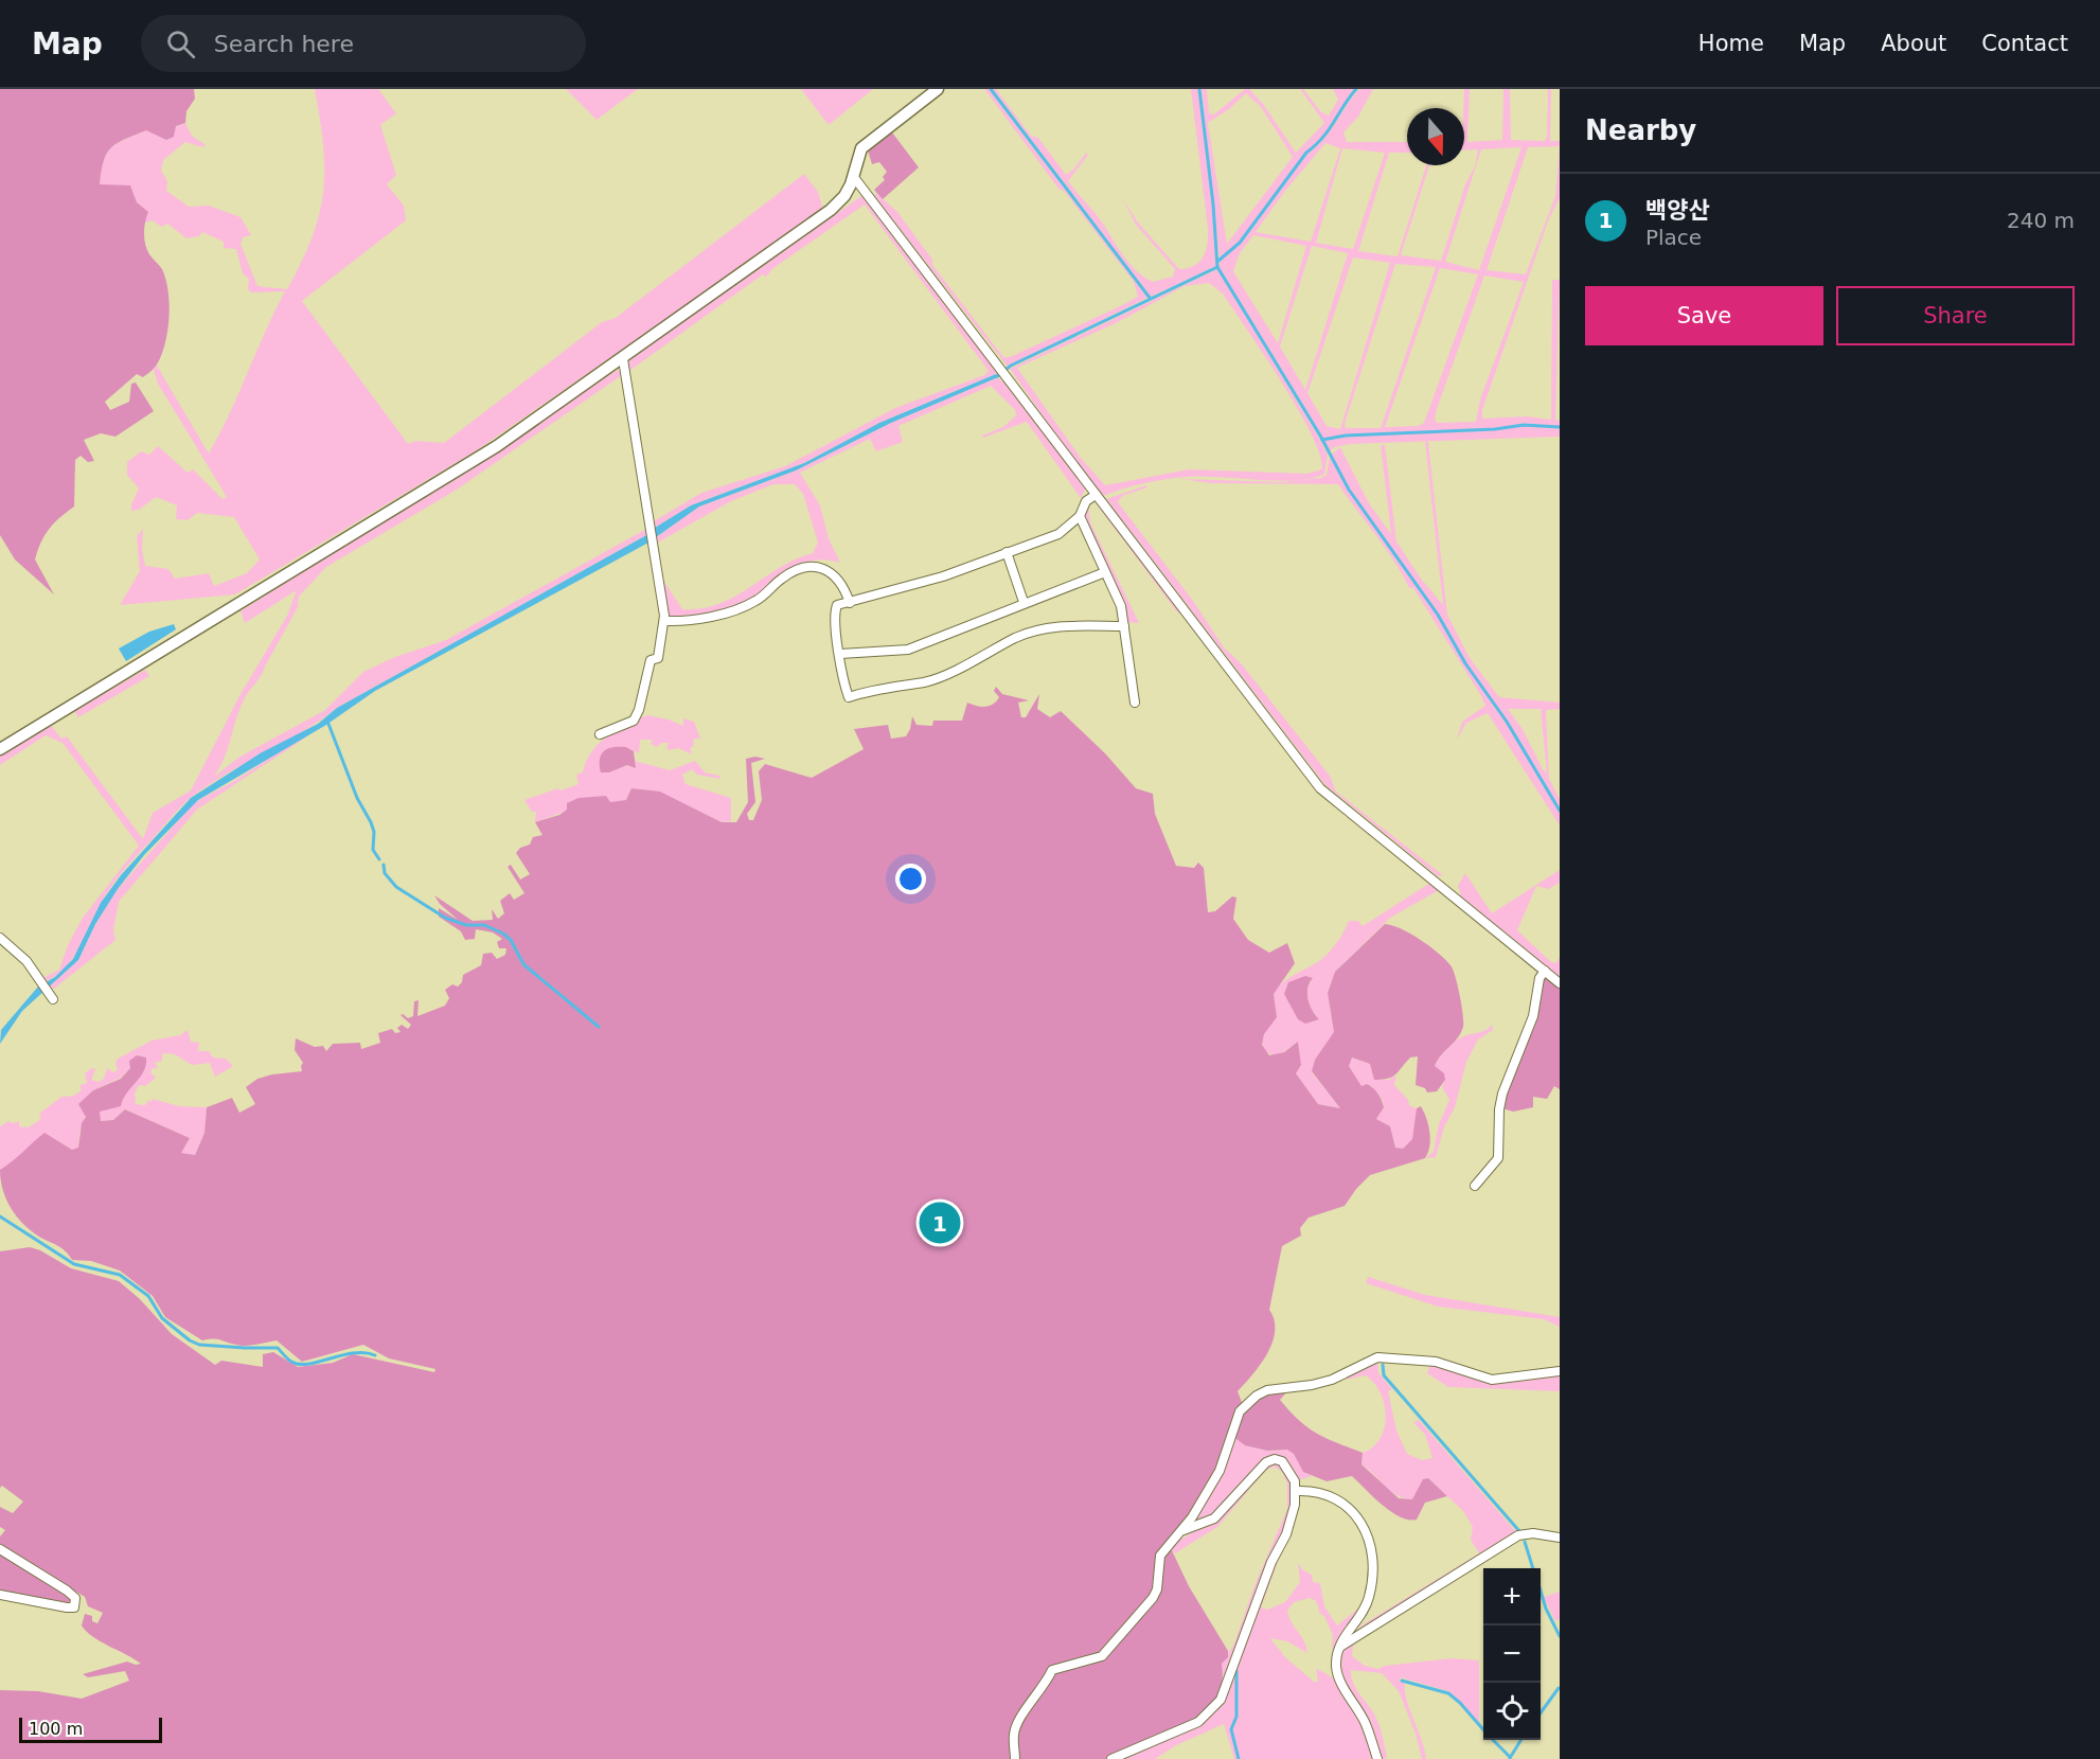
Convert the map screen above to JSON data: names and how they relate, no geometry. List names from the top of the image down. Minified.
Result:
{"scale_bar":"100 m","north":"bottom","page":{"header":"Map","search":"Search here","nav":["Home","Map","About","Contact"],"heading":"Nearby","list":[{"mark":"1","name":"백양산","note":"Place","value":"240 m"}],"buttons":["Save","Share"],"pins":"1","map_buttons":["+","−"],"scale":"100 m"}}
